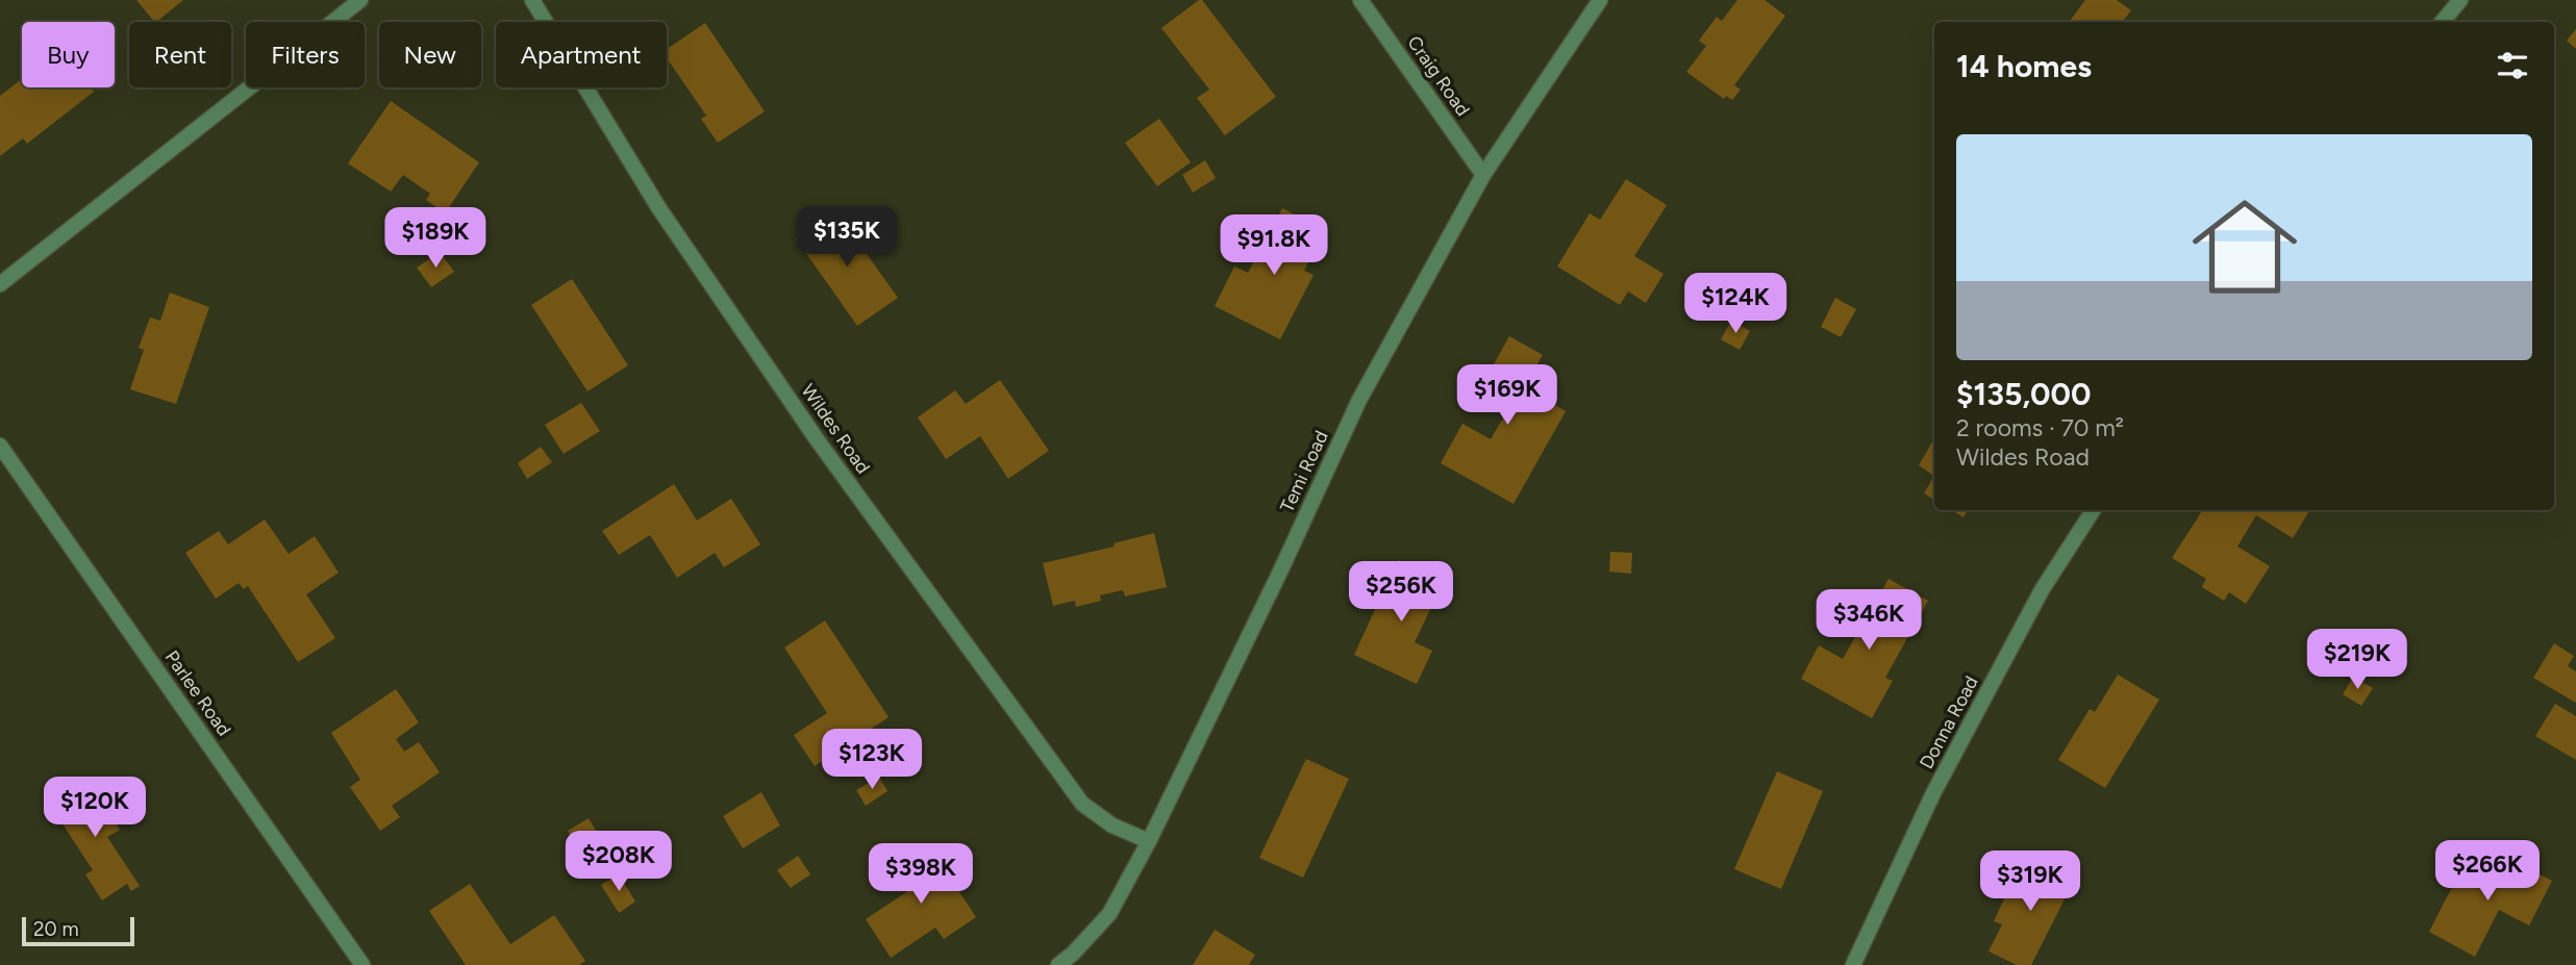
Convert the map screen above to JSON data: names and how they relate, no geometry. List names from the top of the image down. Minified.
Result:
{"streets":{"street":["Craig Road","Wildes Road","Temi Road","Parlee Road","Donna Road"]},"crossings":[["Craig Road","Temi Road"],["Wildes Road","Temi Road"]],"scale_bar":"20 m","page":{"chip":["Buy","Rent","Filters","New","Apartment"],"heading":"14 homes","list":[{"name":"$135,000","note":"2 rooms · 70 m² · Wildes Road"}],"price":["$135K","$189K","$91.8K","$124K","$169K","$256K","$346K","$219K","$123K","$120K","$208K","$266K","$398K","$319K"],"scale":"20 m"}}
